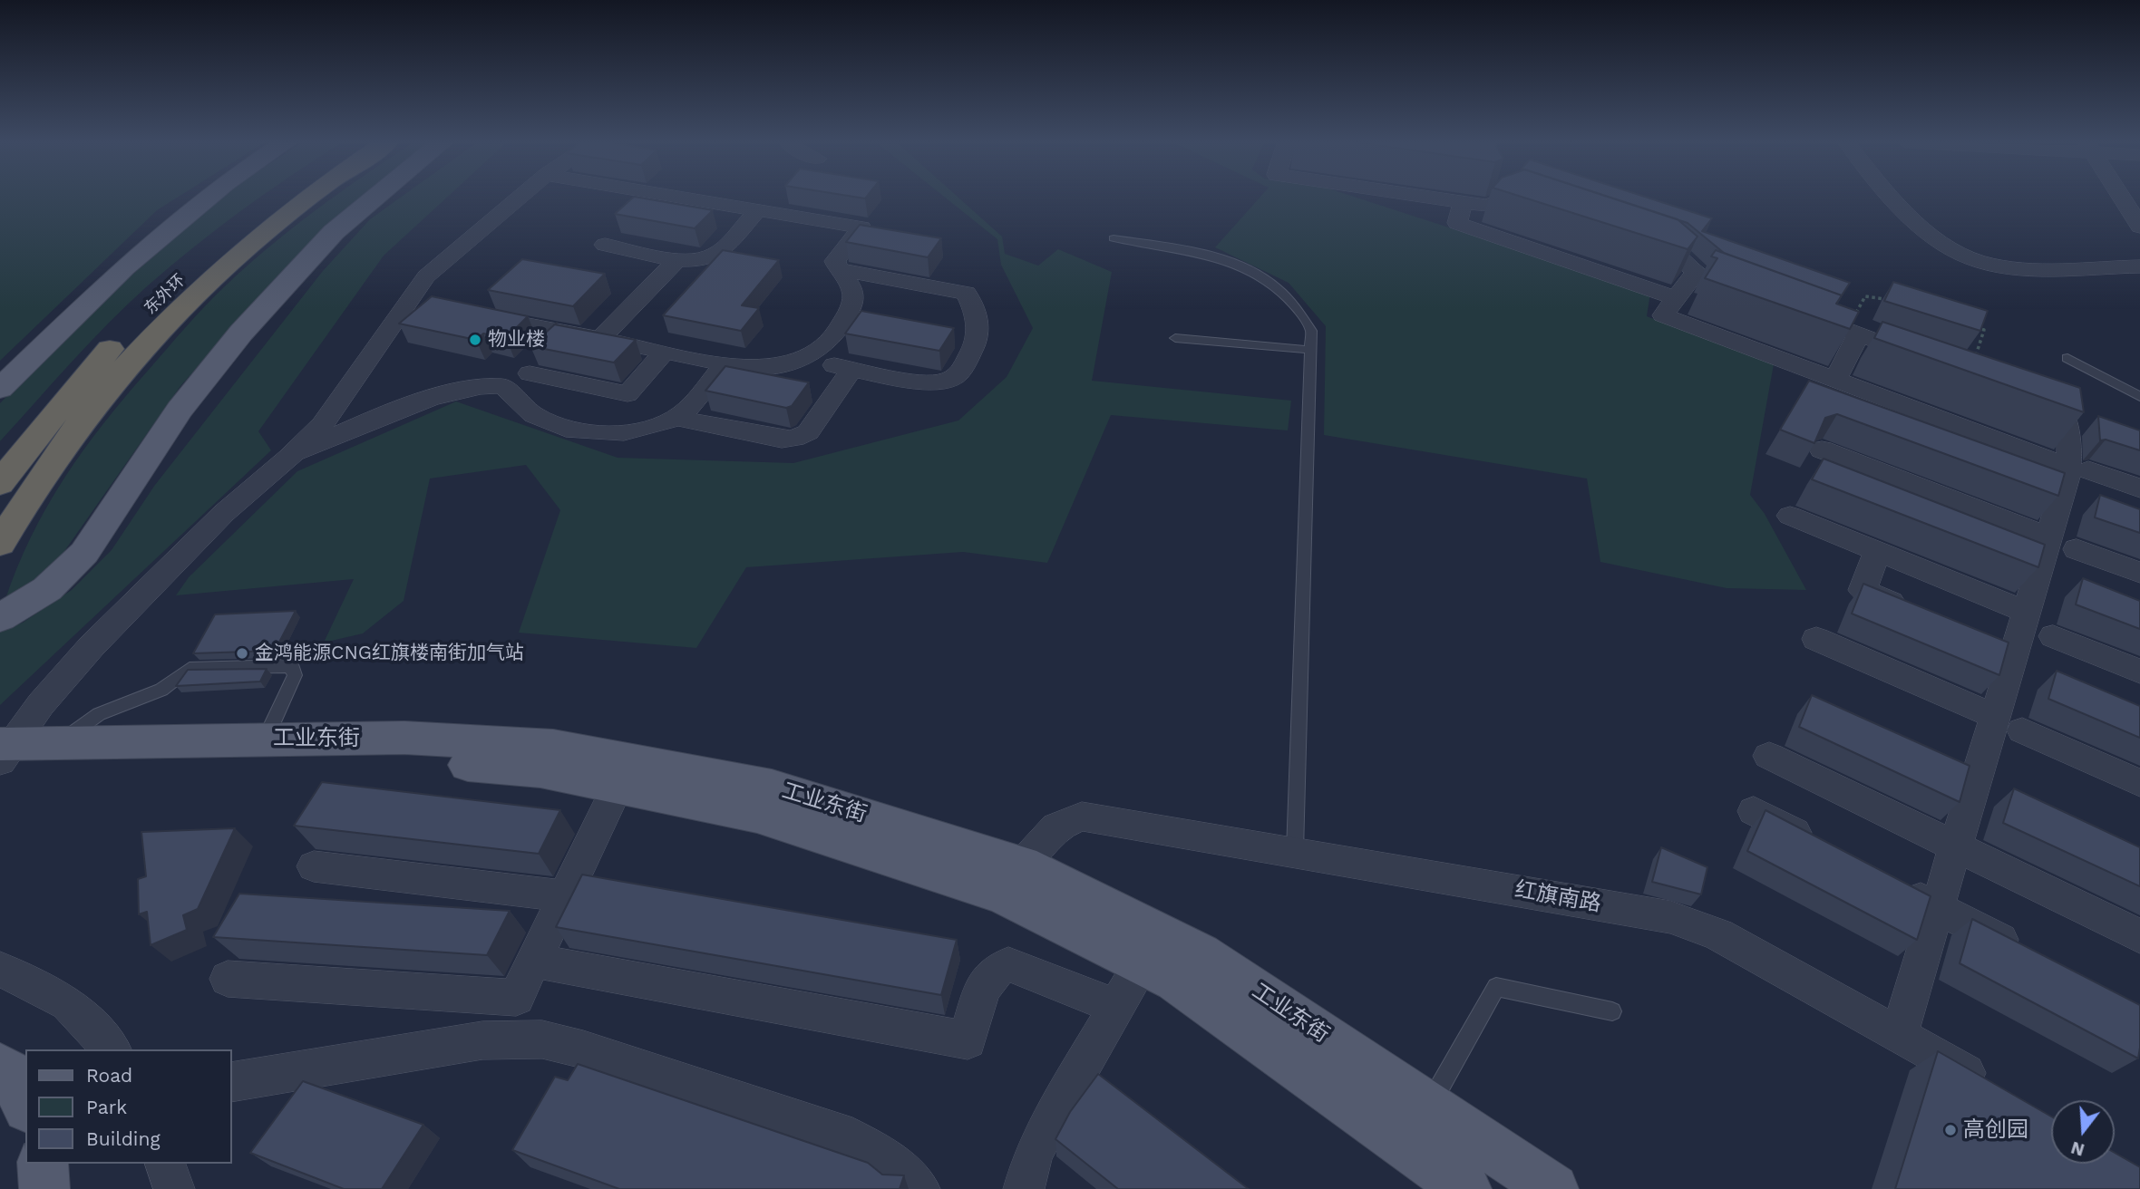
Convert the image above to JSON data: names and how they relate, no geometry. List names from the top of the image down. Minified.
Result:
{"streets":{"highway":["东外环"],"main road":["工业东街"],"street":["红旗南路"]},"crossings":[["工业东街","红旗南路"]],"places":["物业楼","金鸿能源CNG红旗楼南街加气站","高创园"],"legend":["Road","Park","Building"],"north":"bottom"}
